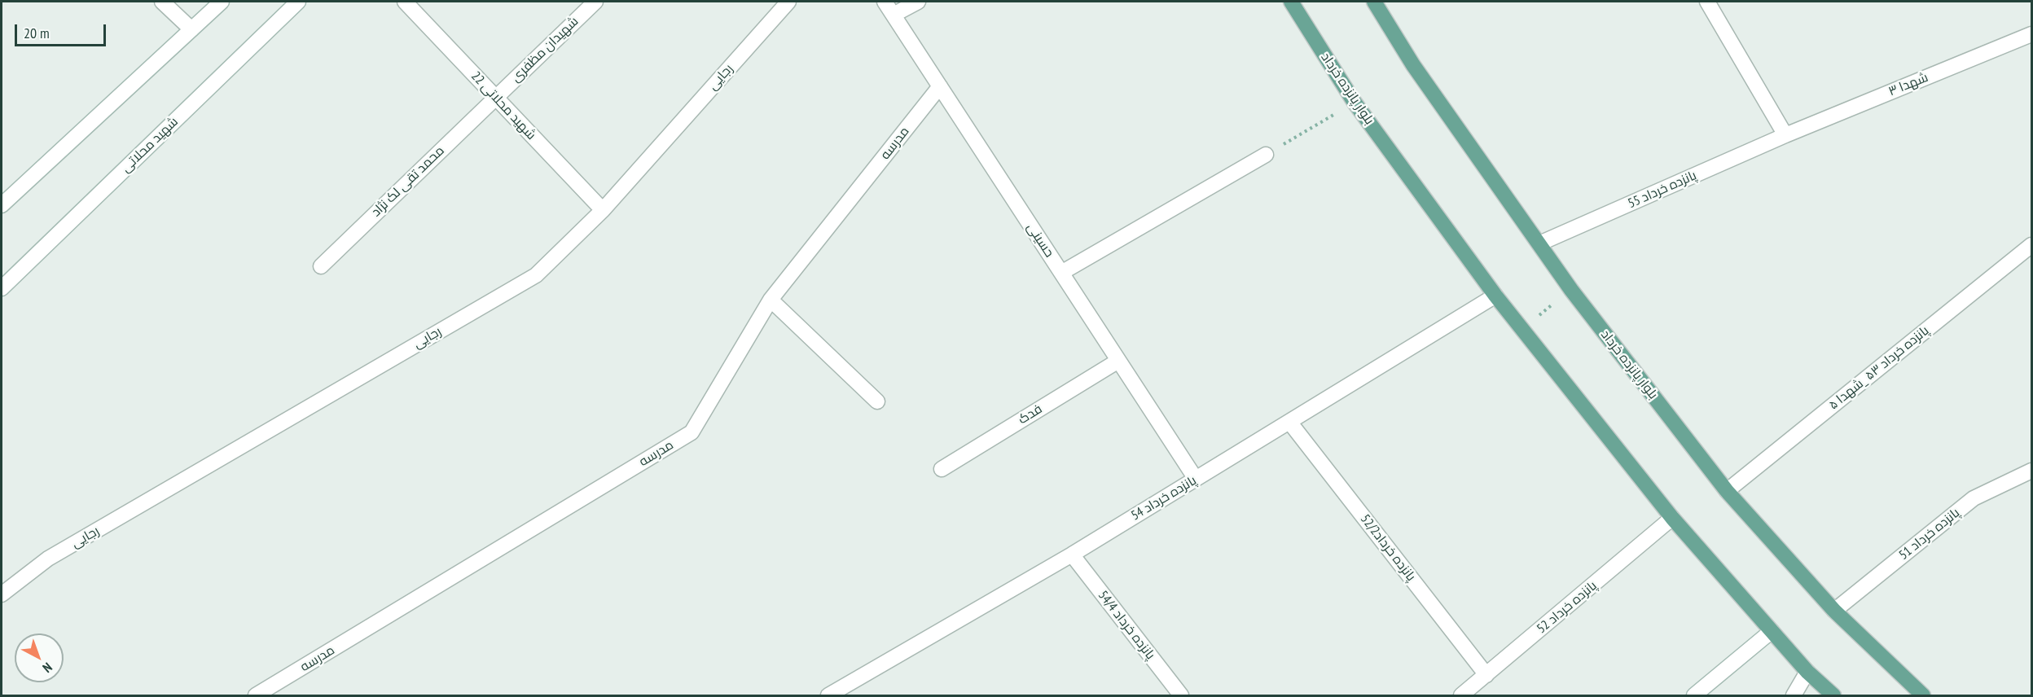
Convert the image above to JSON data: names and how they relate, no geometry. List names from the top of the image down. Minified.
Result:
{"streets":{"main road":["بلوار پانزده خرداد"],"street":["شهیدان مظفری","رجایی","شهدا ۳","شهید محلاتی 22","مدرسه","شهید محلاتی","محمد تقی لک نژاد","پانزده خرداد 55","حسینی","پانزده خرداد ۵۳ _شهدا ۵","فدک","پانزده خرداد 54","پانزده خرداد 51","پانزده خرداد52/2","پانزده خرداد 52","پانزده خرداد 54/4"]},"crossings":[["شهیدان مظفری","شهید محلاتی 22"],["شهیدان مظفری","محمد تقی لک نژاد"],["رجایی","شهید محلاتی 22"],["شهدا ۳","پانزده خرداد 55"],["بلوار پانزده خرداد","پانزده خرداد 55"],["بلوار پانزده خرداد","پانزده خرداد ۵۳ _شهدا ۵"],["بلوار پانزده خرداد","پانزده خرداد 54"],["بلوار پانزده خرداد","پانزده خرداد 51"],["بلوار پانزده خرداد","پانزده خرداد 52"],["شهید محلاتی 22","محمد تقی لک نژاد"],["مدرسه","حسینی"],["حسینی","فدک"],["حسینی","پانزده خرداد 54"],["پانزده خرداد 54","پانزده خرداد52/2"],["پانزده خرداد 54","پانزده خرداد 54/4"],["پانزده خرداد52/2","پانزده خرداد 52"]],"scale_bar":"20 m","north":"bottom right"}
